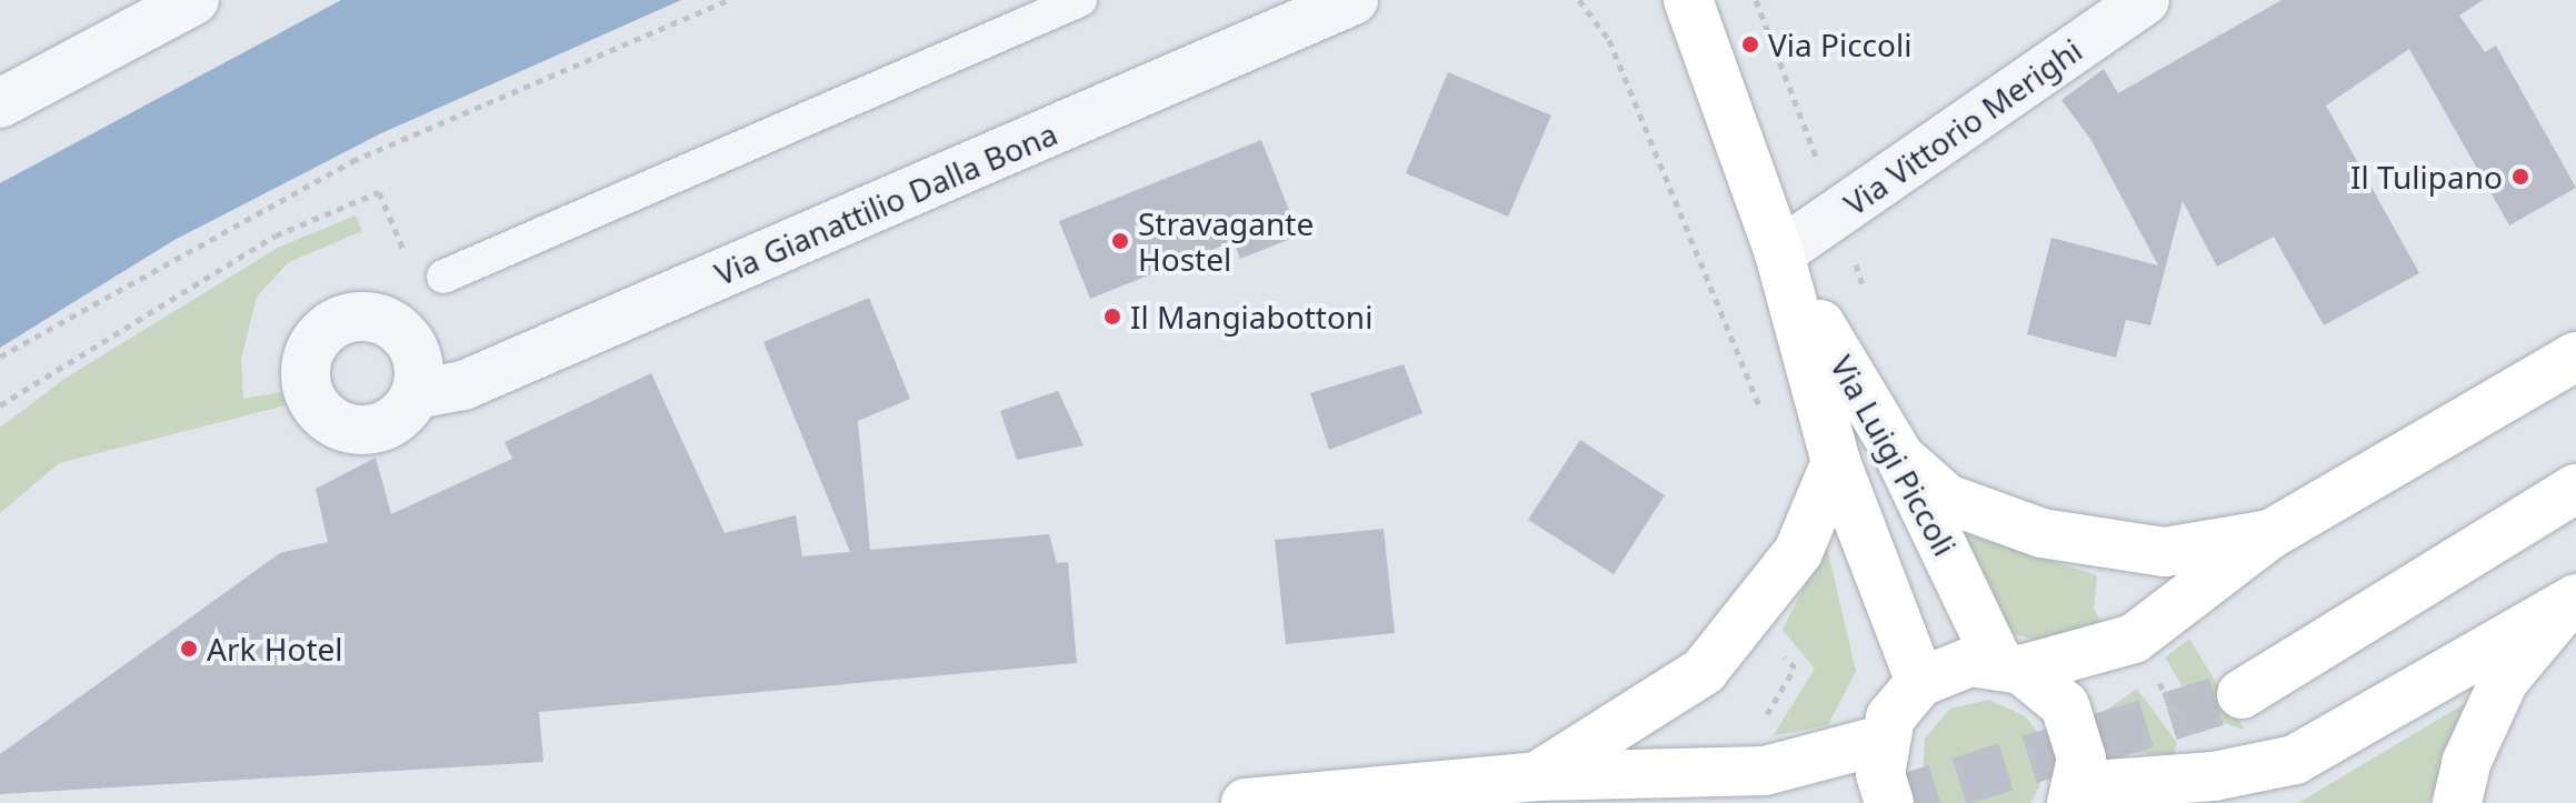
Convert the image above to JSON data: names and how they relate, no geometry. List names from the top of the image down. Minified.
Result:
{"streets":{"main road":["Via Luigi Piccoli"],"street":["Via Vittorio Merighi","Via Gianattilio Dalla Bona"]},"crossings":[["Via Vittorio Merighi","Via Luigi Piccoli"]],"places":["Via Piccoli","Il Tulipano","Stravagante Hostel","Il Mangiabottoni","Ark Hotel"]}
